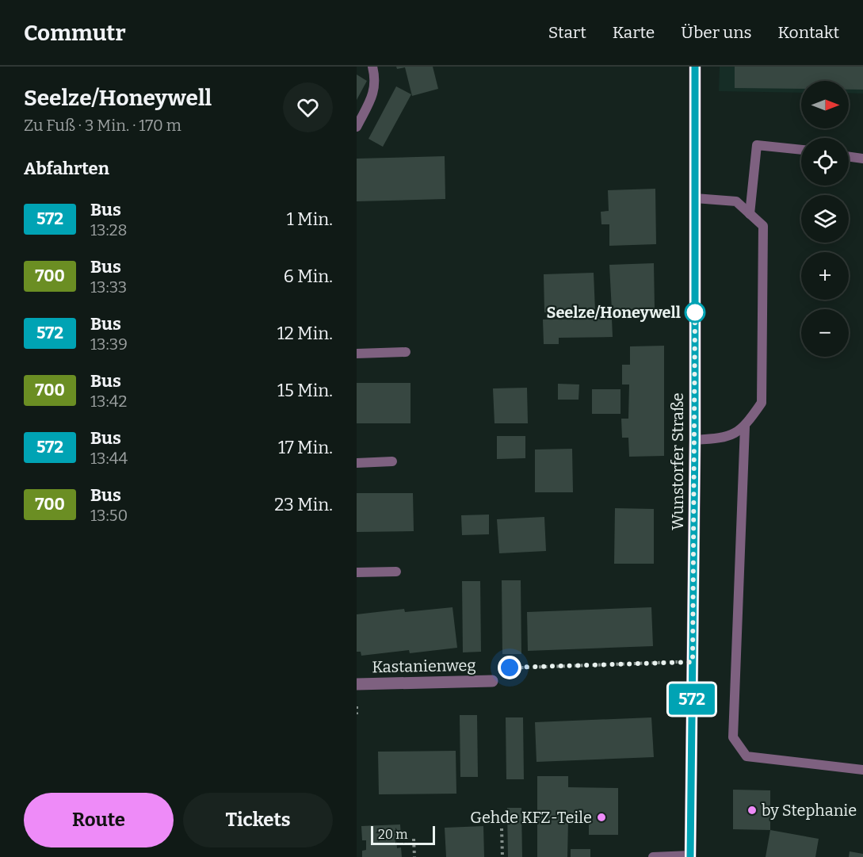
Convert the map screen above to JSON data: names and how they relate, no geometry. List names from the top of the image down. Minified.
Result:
{"streets":{"street":["Wunstorfer Straße","Kastanienweg"]},"places":["Seelze/Honeywell","by Stephanie","Gehde KFZ-Teile"],"lines":["bus line 572"],"scale_bar":"20 m","north":"right","page":{"header":"Commutr","nav":["Start","Karte","Über uns","Kontakt"],"heading":[["Seelze/Honeywell","Zu Fuß · 3 Min. · 170 m"],"Abfahrten"],"on_map":"572","map_buttons":["+","−"],"list":[{"mark":"572","name":"Bus","note":"13:28","value":"1 Min."},{"mark":"700","name":"Bus","note":"13:33","value":"6 Min."},{"mark":"572","name":"Bus","note":"13:39","value":"12 Min."},{"mark":"700","name":"Bus","note":"13:42","value":"15 Min."},{"mark":"572","name":"Bus","note":"13:44","value":"17 Min."},{"mark":"700","name":"Bus","note":"13:50","value":"23 Min."}],"buttons":["Route","Tickets"],"scale":"20 m"}}
